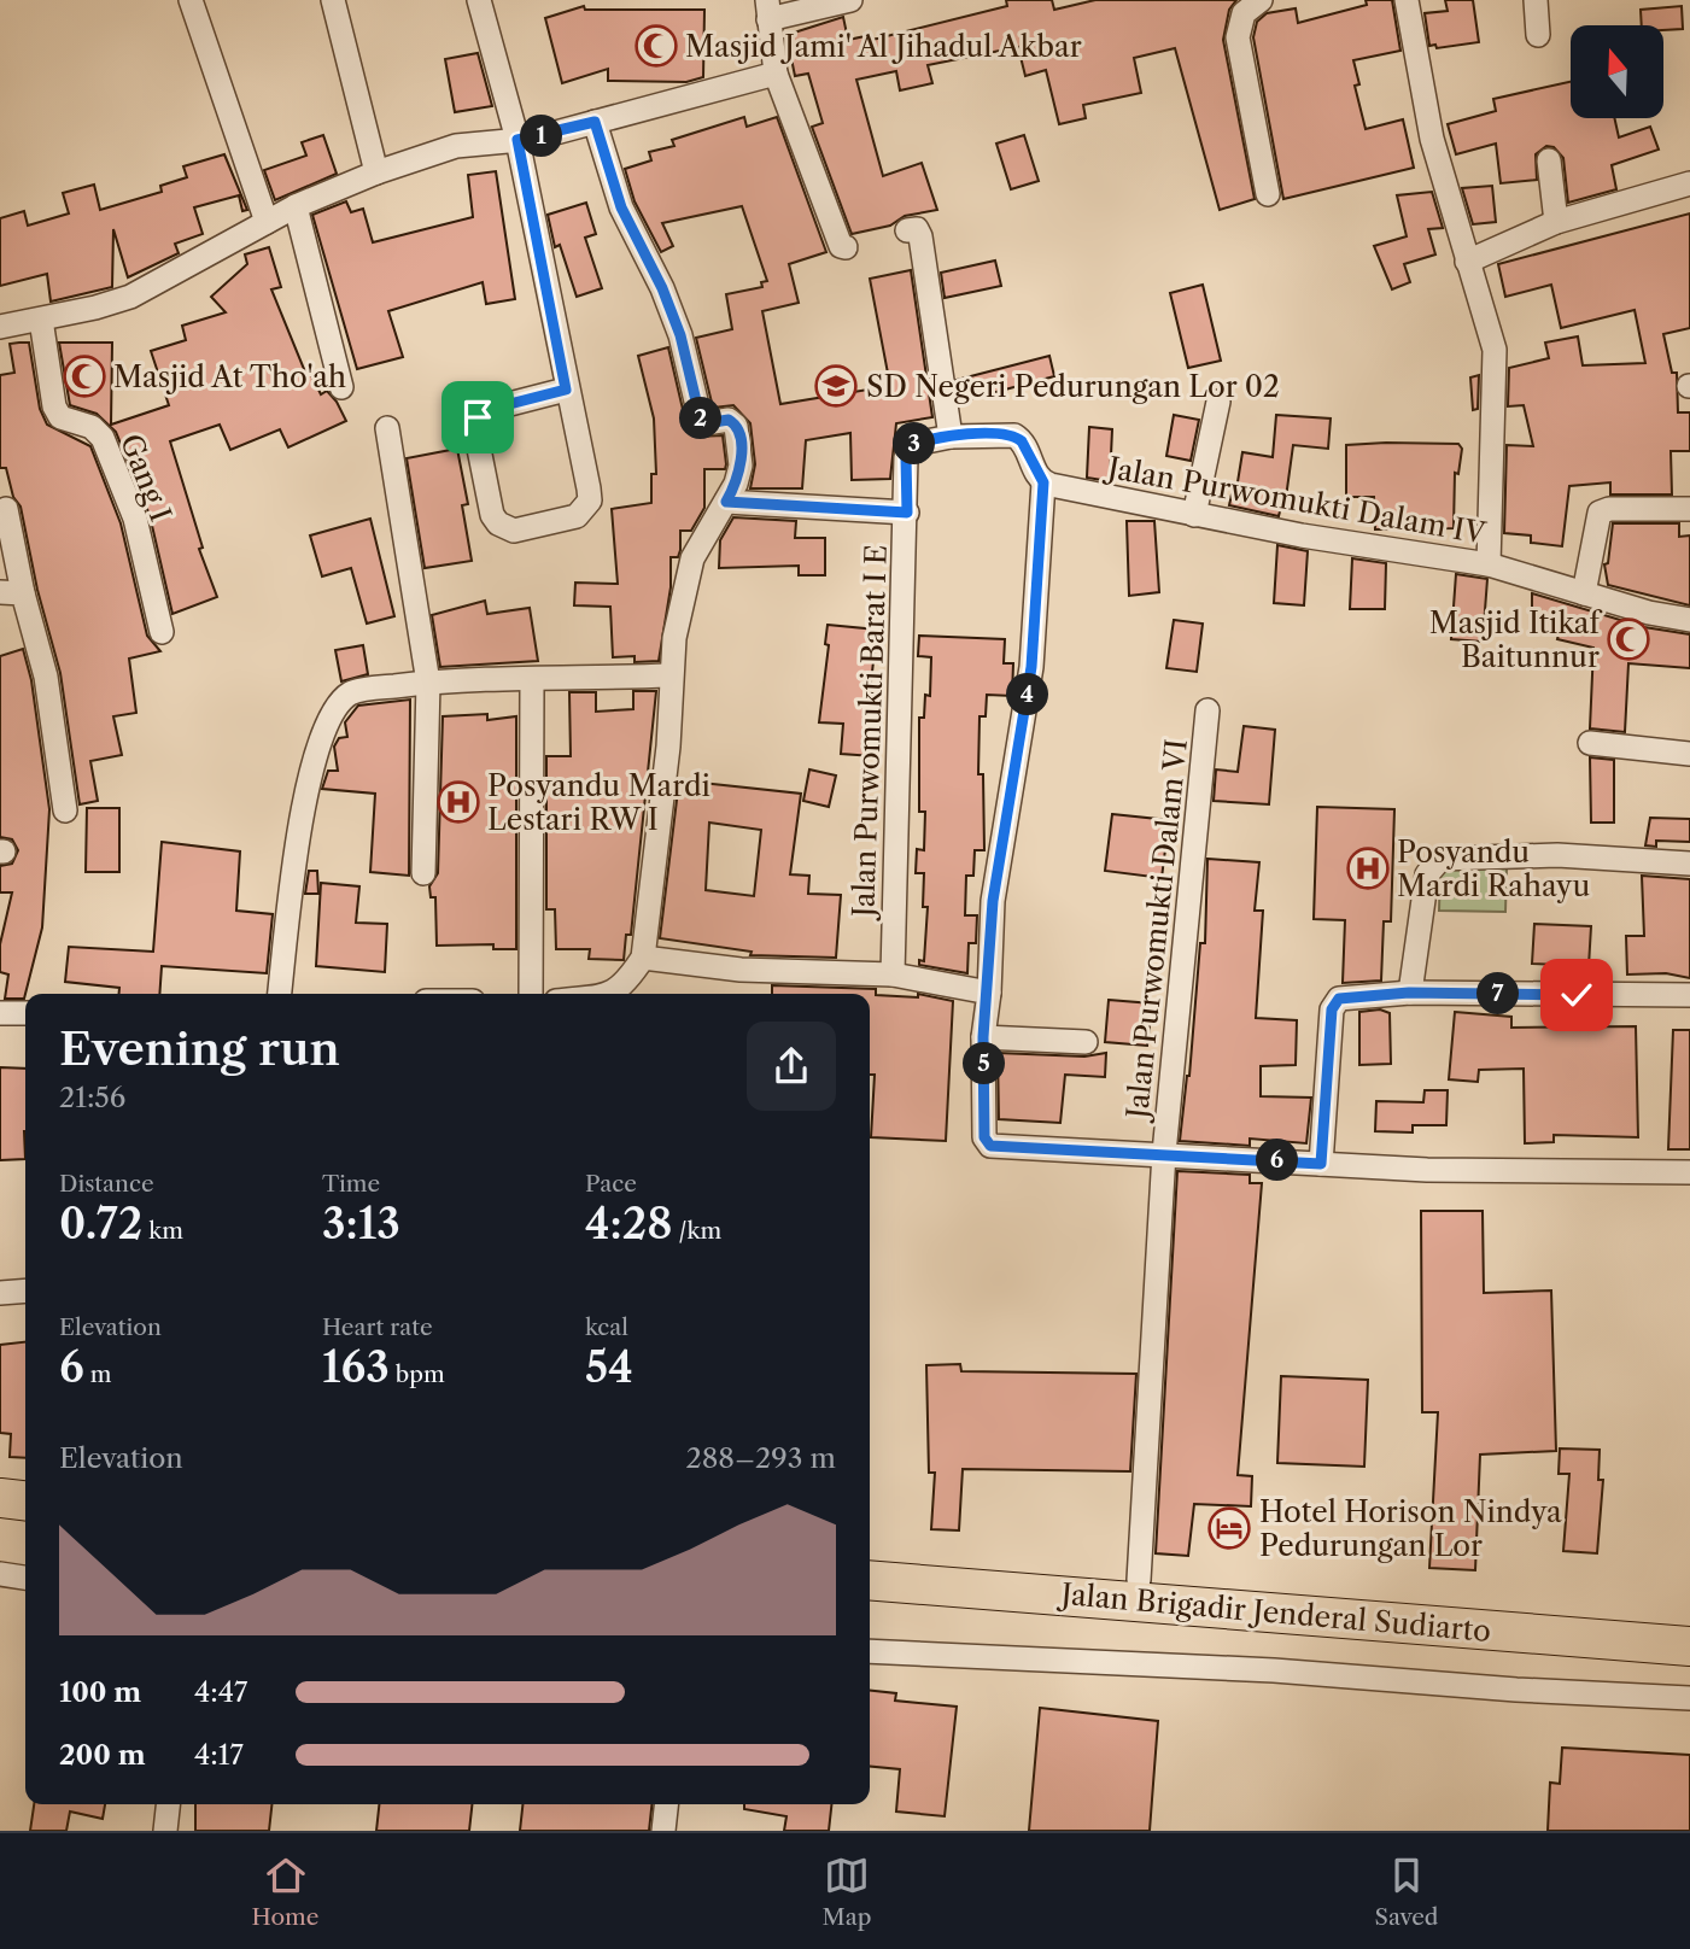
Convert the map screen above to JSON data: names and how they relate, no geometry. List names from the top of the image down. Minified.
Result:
{"streets":{"main road":["Jalan Brigadir Jenderal Sudiarto"],"street":["Gang I","Jalan Purwomukti Dalam IV","Jalan Purwomukti Barat I E","Jalan Purwomukti Dalam VI"]},"crossings":[["Jalan Purwomukti Dalam VI","Jalan Brigadir Jenderal Sudiarto"]],"places":{"mosque":["Masjid Jami' Al Jihadul Akbar","Masjid At Tho'ah","Masjid Itikaf Baitunnur"],"school or university":["SD Negeri Pedurungan Lor 02"],"hospital":["Posyandu Mardi Lestari RW I","Posyandu Mardi Rahayu"],"hotel":["Hotel Horison Nindya Pedurungan Lor"]},"north":"top","page":{"pins":["1","2","3","4","7","5","6"],"heading":["Evening run","21:56"],"stats":[["Distance","0.72 km"],["Time","3:13"],["Pace","4:28 /km"],["Elevation","6 m"],["Heart rate","163 bpm"],["kcal","54"]],"chart":["Elevation","288–293 m"],"list":[{"name":"100 m","note":"4:47"},{"name":"200 m","note":"4:17"}],"tabs":["Home","Map","Saved"]}}
